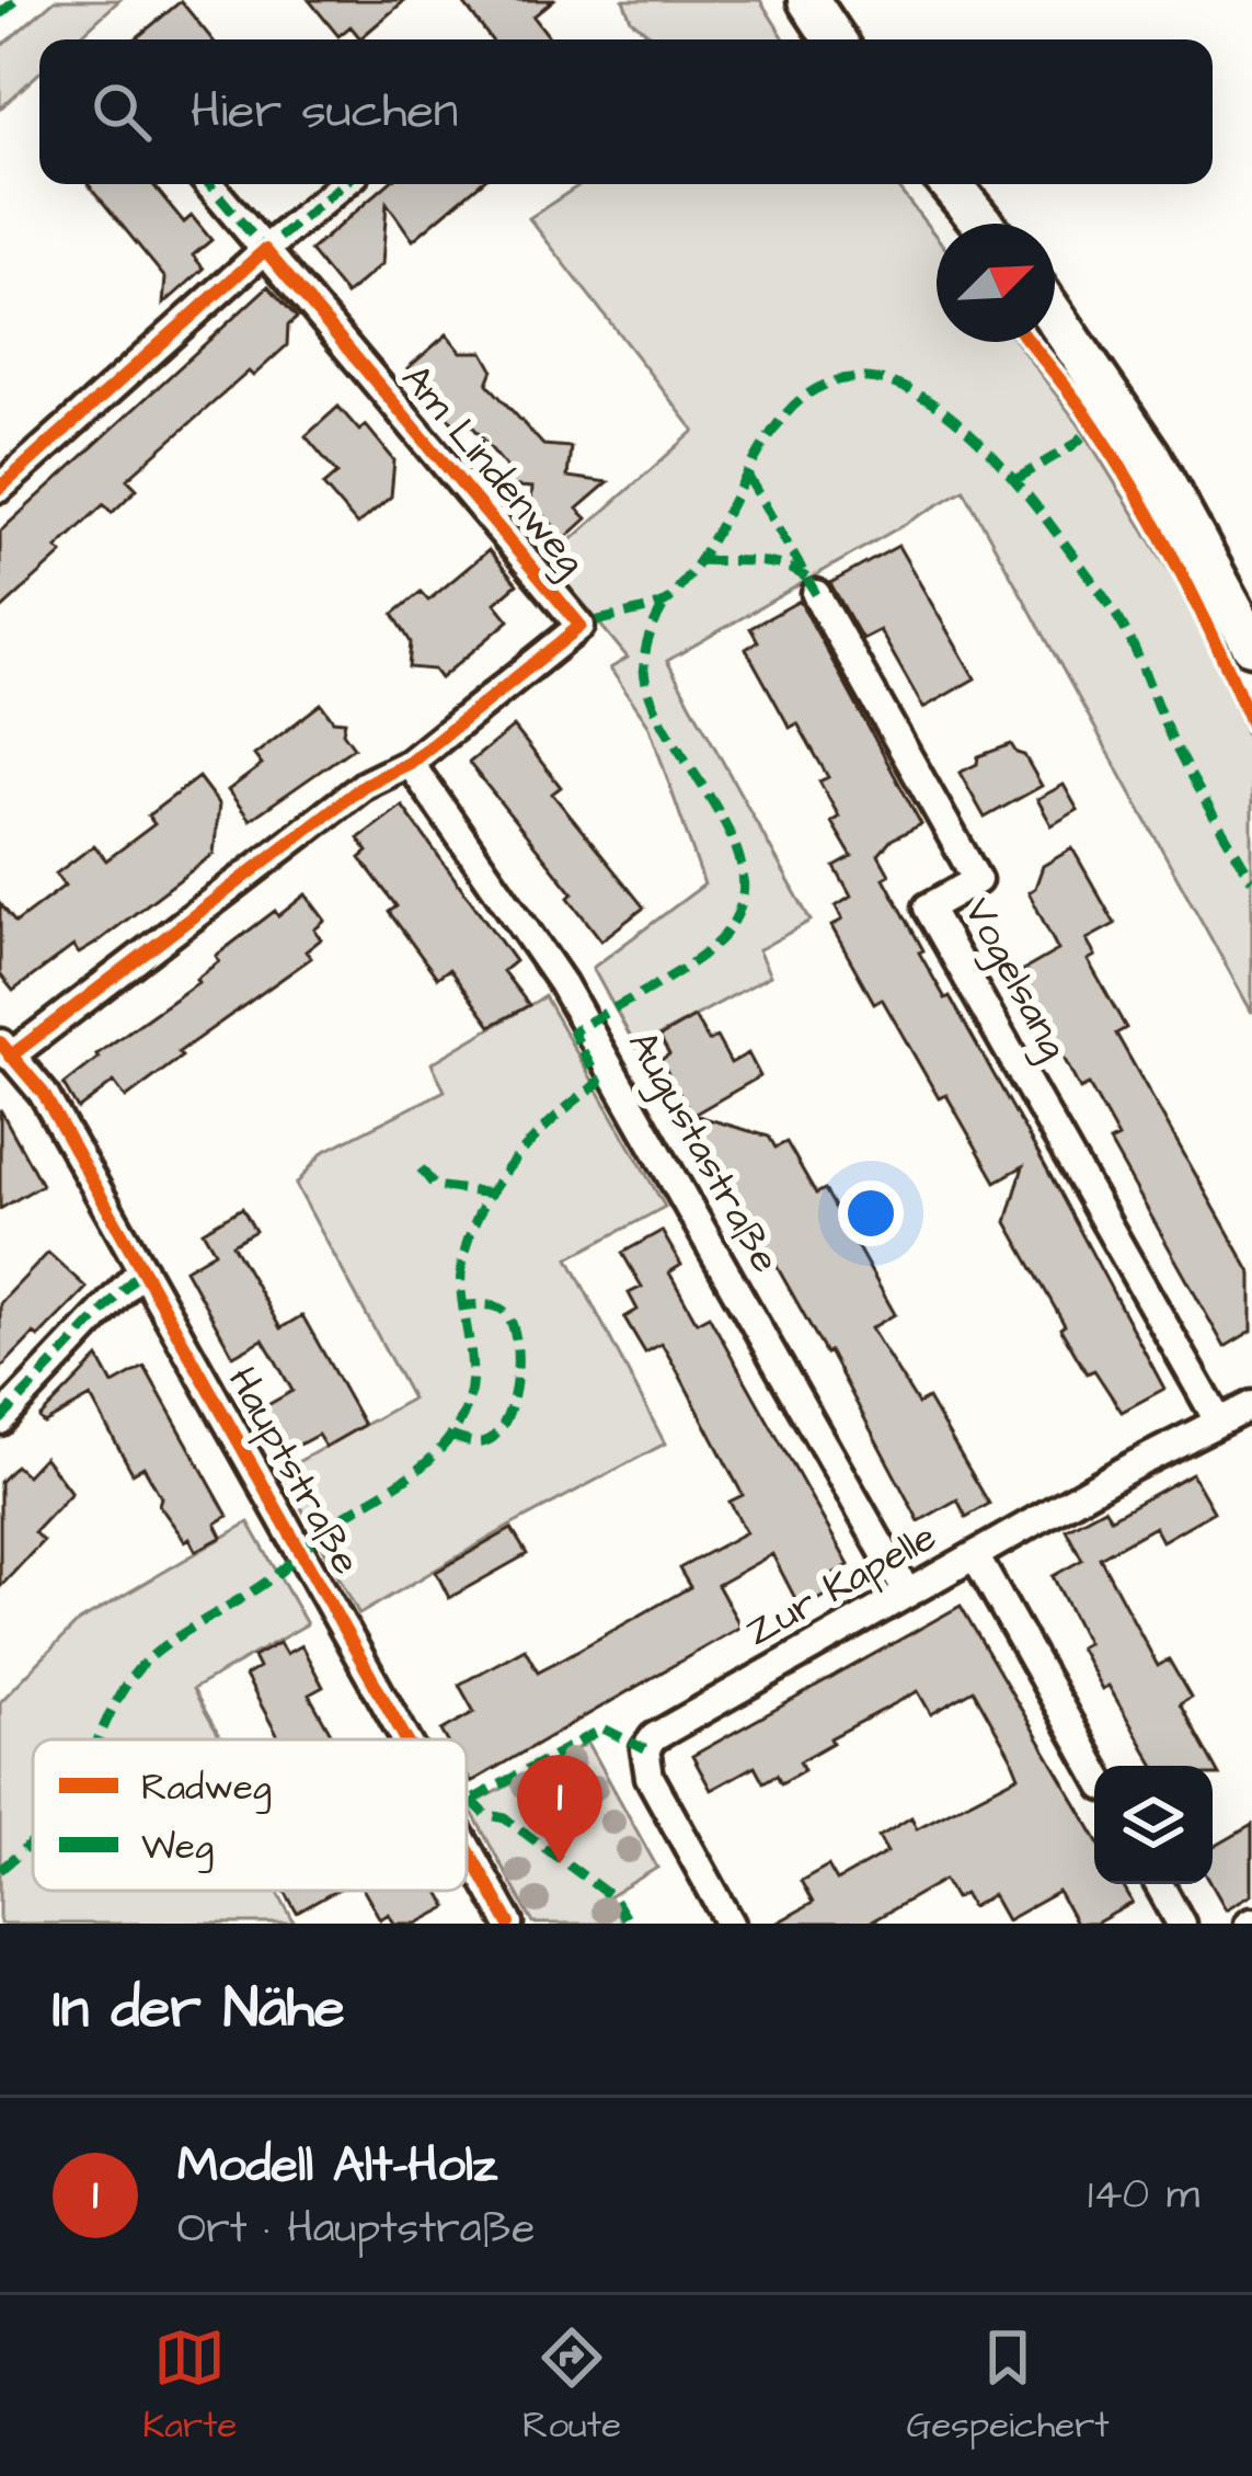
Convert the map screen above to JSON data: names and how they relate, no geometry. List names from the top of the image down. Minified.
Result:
{"streets":{"street":["Am Lindenweg","Vogelsang","Augustastraße","Hauptstraße","Zur Kapelle"]},"crossings":[["Am Lindenweg","Augustastraße"],["Am Lindenweg","Hauptstraße"],["Vogelsang","Zur Kapelle"],["Augustastraße","Zur Kapelle"]],"legend":["Radweg","Weg"],"north":"top right","page":{"search":"Hier suchen","pins":"1","heading":"In der Nähe","list":[{"mark":"1","name":"Modell Alt-Holz","note":"Ort · Hauptstraße","value":"140 m"}],"nav":["Karte","Route","Gespeichert"]}}
